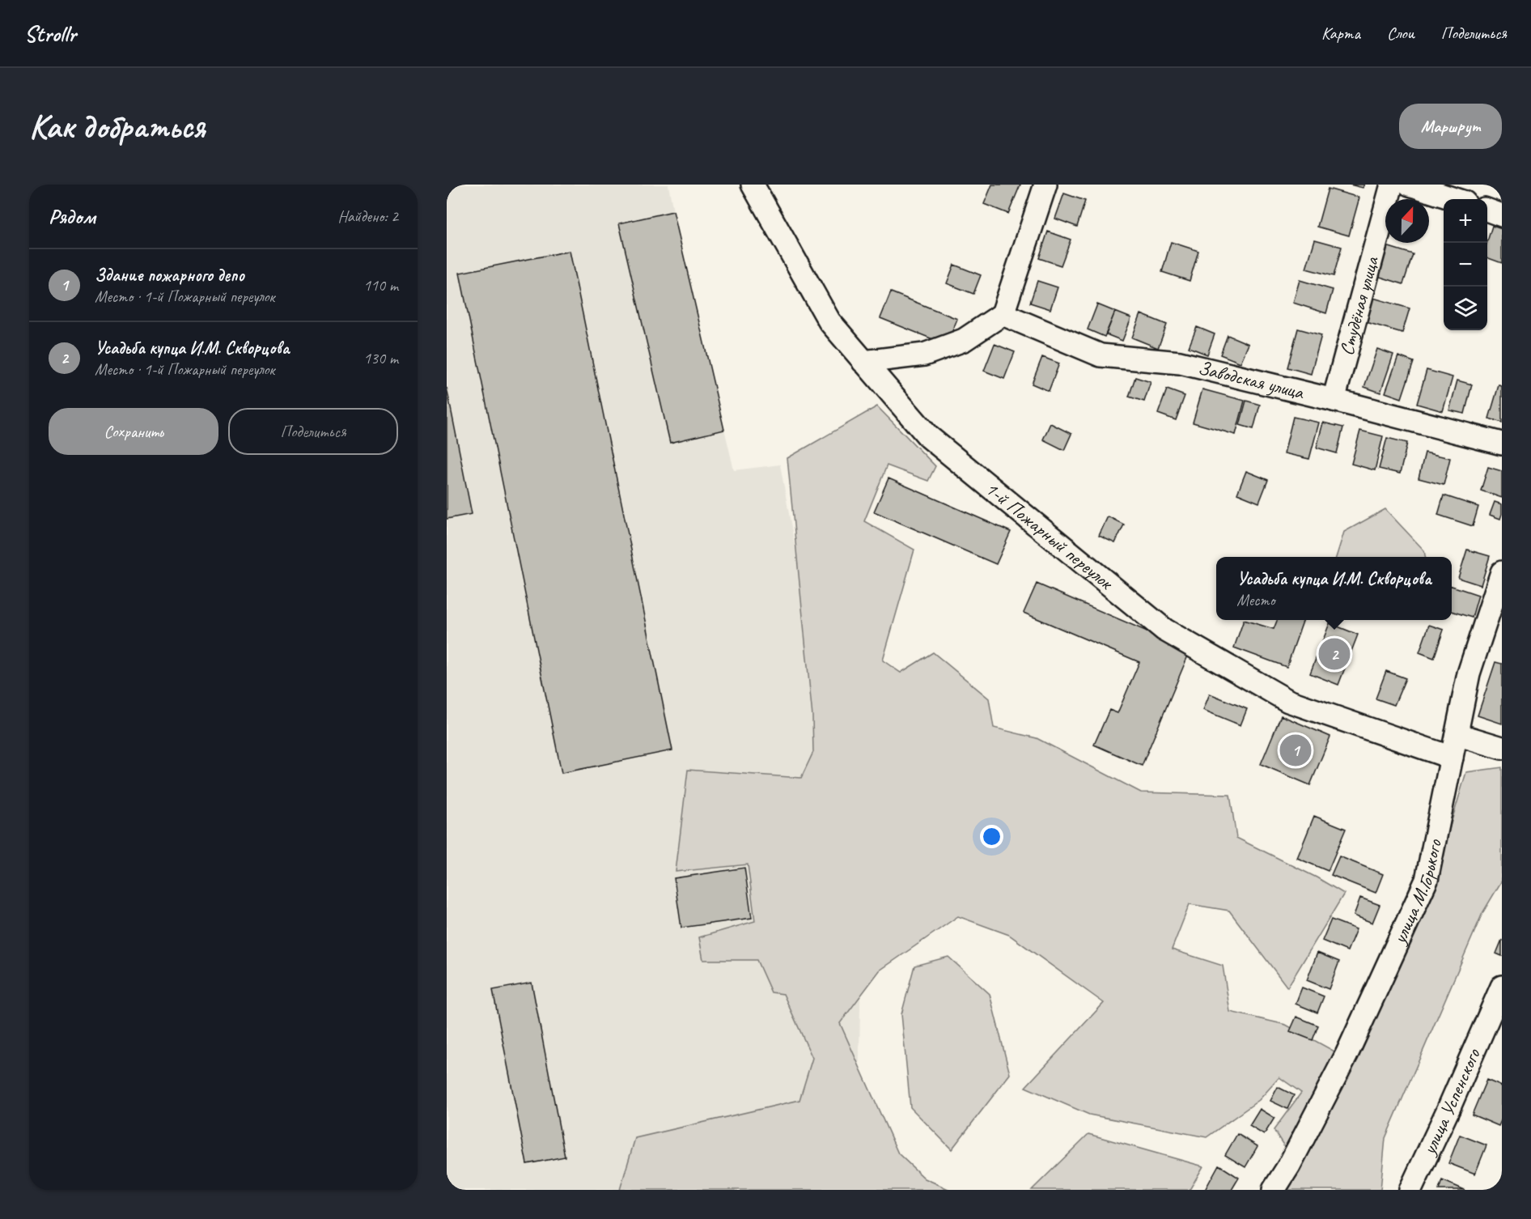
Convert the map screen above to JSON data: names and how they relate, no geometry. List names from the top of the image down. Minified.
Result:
{"streets":{"street":["Студёная улица","Заводская улица","1-й Пожарный переулок","улица М.Горького","улица Успенского"]},"crossings":[["Студёная улица","Заводская улица"],["1-й Пожарный переулок","улица М.Горького"]],"north":"top","page":{"header":"Strollr","nav":["Карта","Слои","Поделиться"],"buttons":["Маршрут",["Сохранить","Поделиться"]],"title":"Как добраться","heading":["Рядом","Найдено: 2"],"map_buttons":["+","−"],"list":[{"mark":"1","name":"Здание пожарного депо","note":"Место · 1-й Пожарный переулок","value":"110 m"},{"mark":"2","name":"Усадьба купца И.М. Скворцова","note":"Место · 1-й Пожарный переулок","value":"130 m"}],"popup":["Усадьба купца И.М. Скворцова","Место"],"pins":["2","1"]}}
